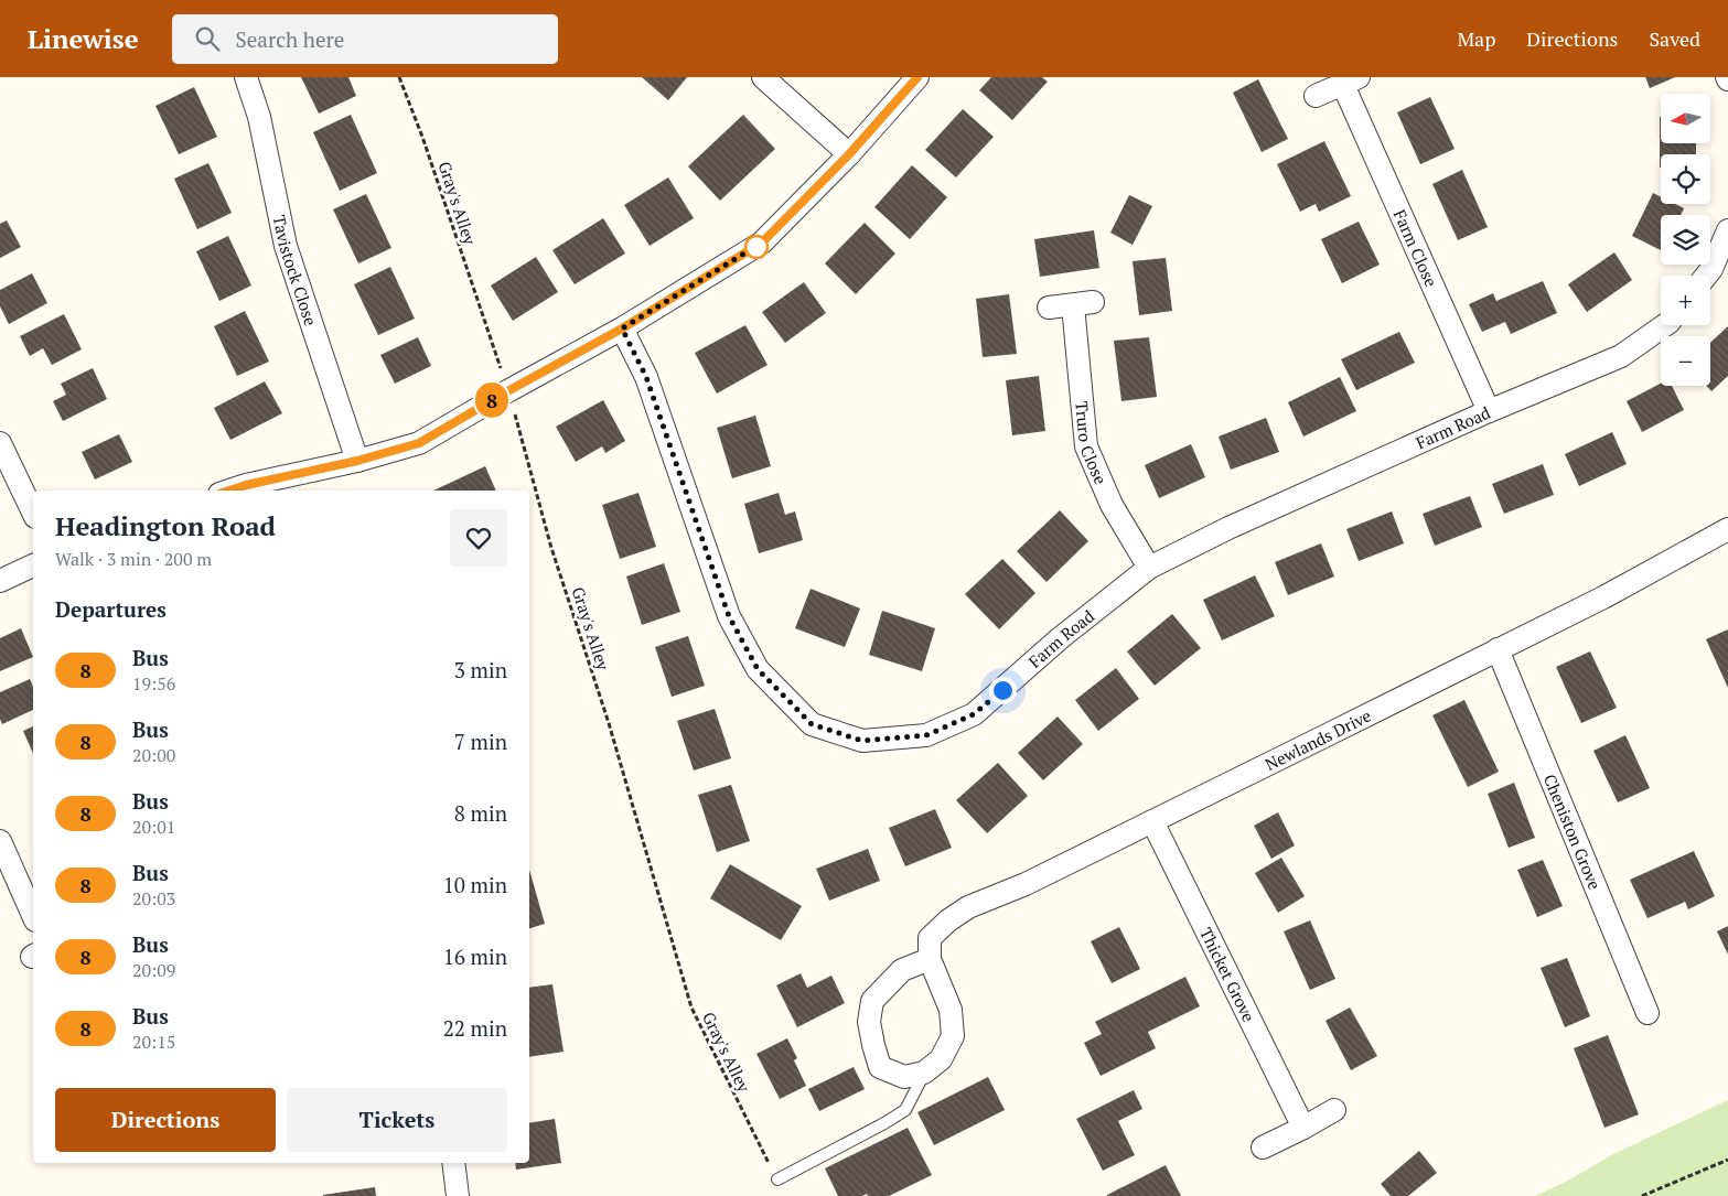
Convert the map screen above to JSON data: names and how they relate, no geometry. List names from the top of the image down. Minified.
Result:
{"streets":{"street":["Farm Close","Tavistock Close","Farm Road","Truro Close","Newlands Drive","Cheniston Grove","Thicket Grove"],"path":["Gray's Alley"]},"crossings":[["Farm Close","Farm Road"],["Farm Road","Truro Close"],["Newlands Drive","Cheniston Grove"],["Newlands Drive","Thicket Grove"]],"lines":["bus line 8"],"north":"left","page":{"header":"Linewise","search":"Search here","nav":["Map","Directions","Saved"],"on_map":"8","map_buttons":["+","−"],"heading":[["Headington Road","Walk · 3 min · 200 m"],"Departures"],"list":[{"mark":"8","name":"Bus","note":"19:56","value":"3 min"},{"mark":"8","name":"Bus","note":"20:00","value":"7 min"},{"mark":"8","name":"Bus","note":"20:01","value":"8 min"},{"mark":"8","name":"Bus","note":"20:03","value":"10 min"},{"mark":"8","name":"Bus","note":"20:09","value":"16 min"},{"mark":"8","name":"Bus","note":"20:15","value":"22 min"}],"buttons":["Directions","Tickets"]}}
